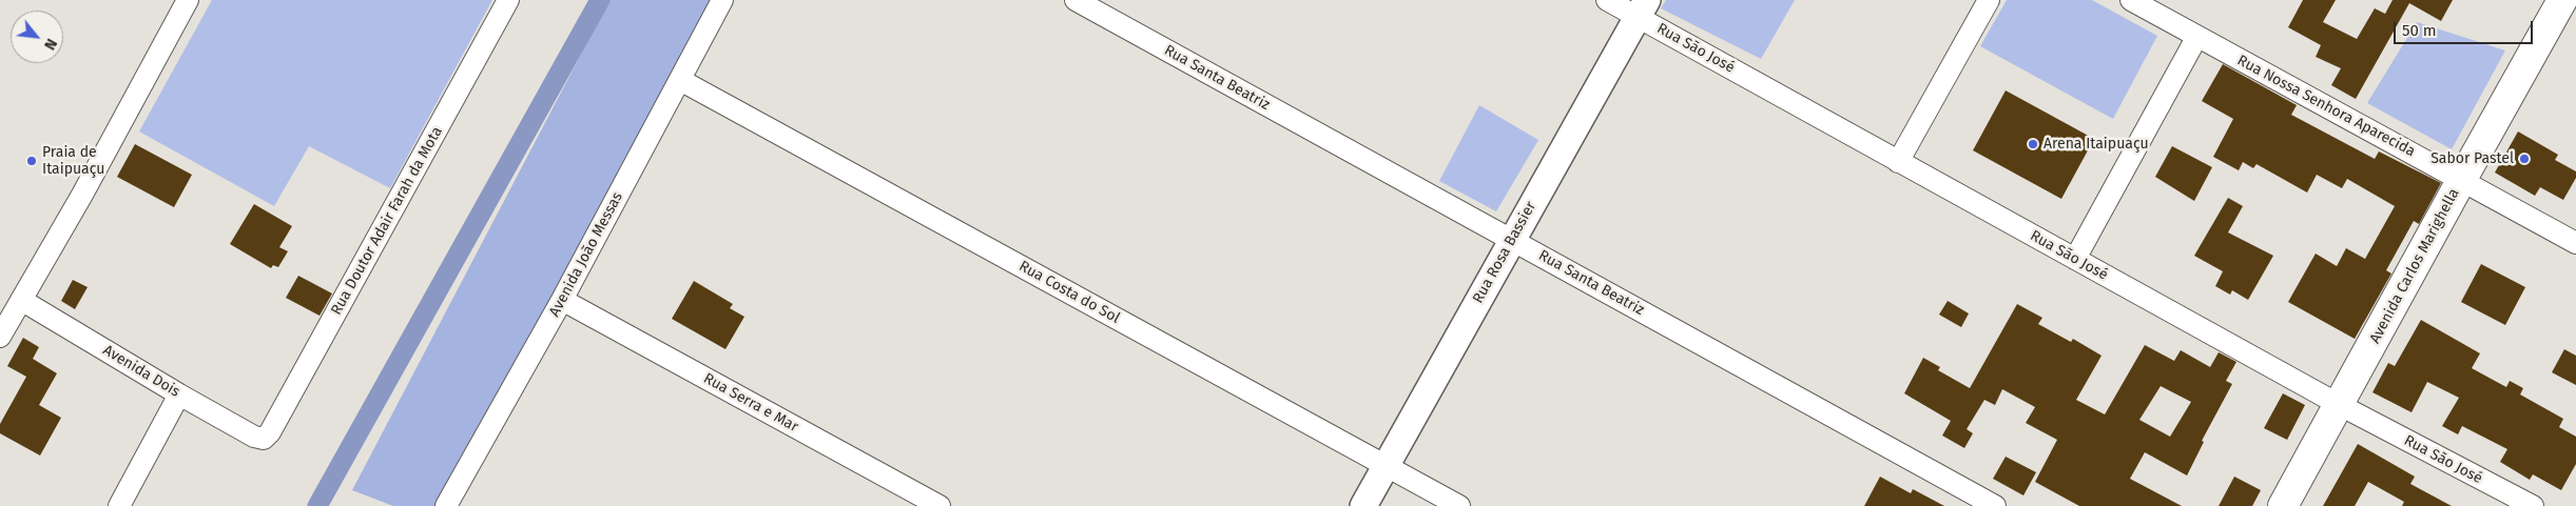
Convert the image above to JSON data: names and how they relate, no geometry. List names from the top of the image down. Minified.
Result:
{"streets":{"main road":["Avenida Carlos Marighella"],"street":["Rua São José","Rua Santa Beatriz","Rua Nossa Senhora Aparecida","Rua Doutor Adair Farah da Mota","Rua Rosa Bassier","Avenida João Messas","Rua Costa do Sol","Avenida Dois","Rua Serra e Mar"]},"crossings":[["Rua São José","Rua Rosa Bassier"],["Rua São José","Avenida Carlos Marighella"],["Rua Santa Beatriz","Rua Rosa Bassier"],["Rua Nossa Senhora Aparecida","Avenida Carlos Marighella"],["Rua Doutor Adair Farah da Mota","Avenida Dois"],["Rua Rosa Bassier","Rua Costa do Sol"],["Avenida João Messas","Rua Costa do Sol"],["Avenida João Messas","Rua Serra e Mar"]],"places":["Arena Itaipuaçu","Sabor Pastel","Praia de Itaipuaçu"],"scale_bar":"50 m","north":"bottom right"}
